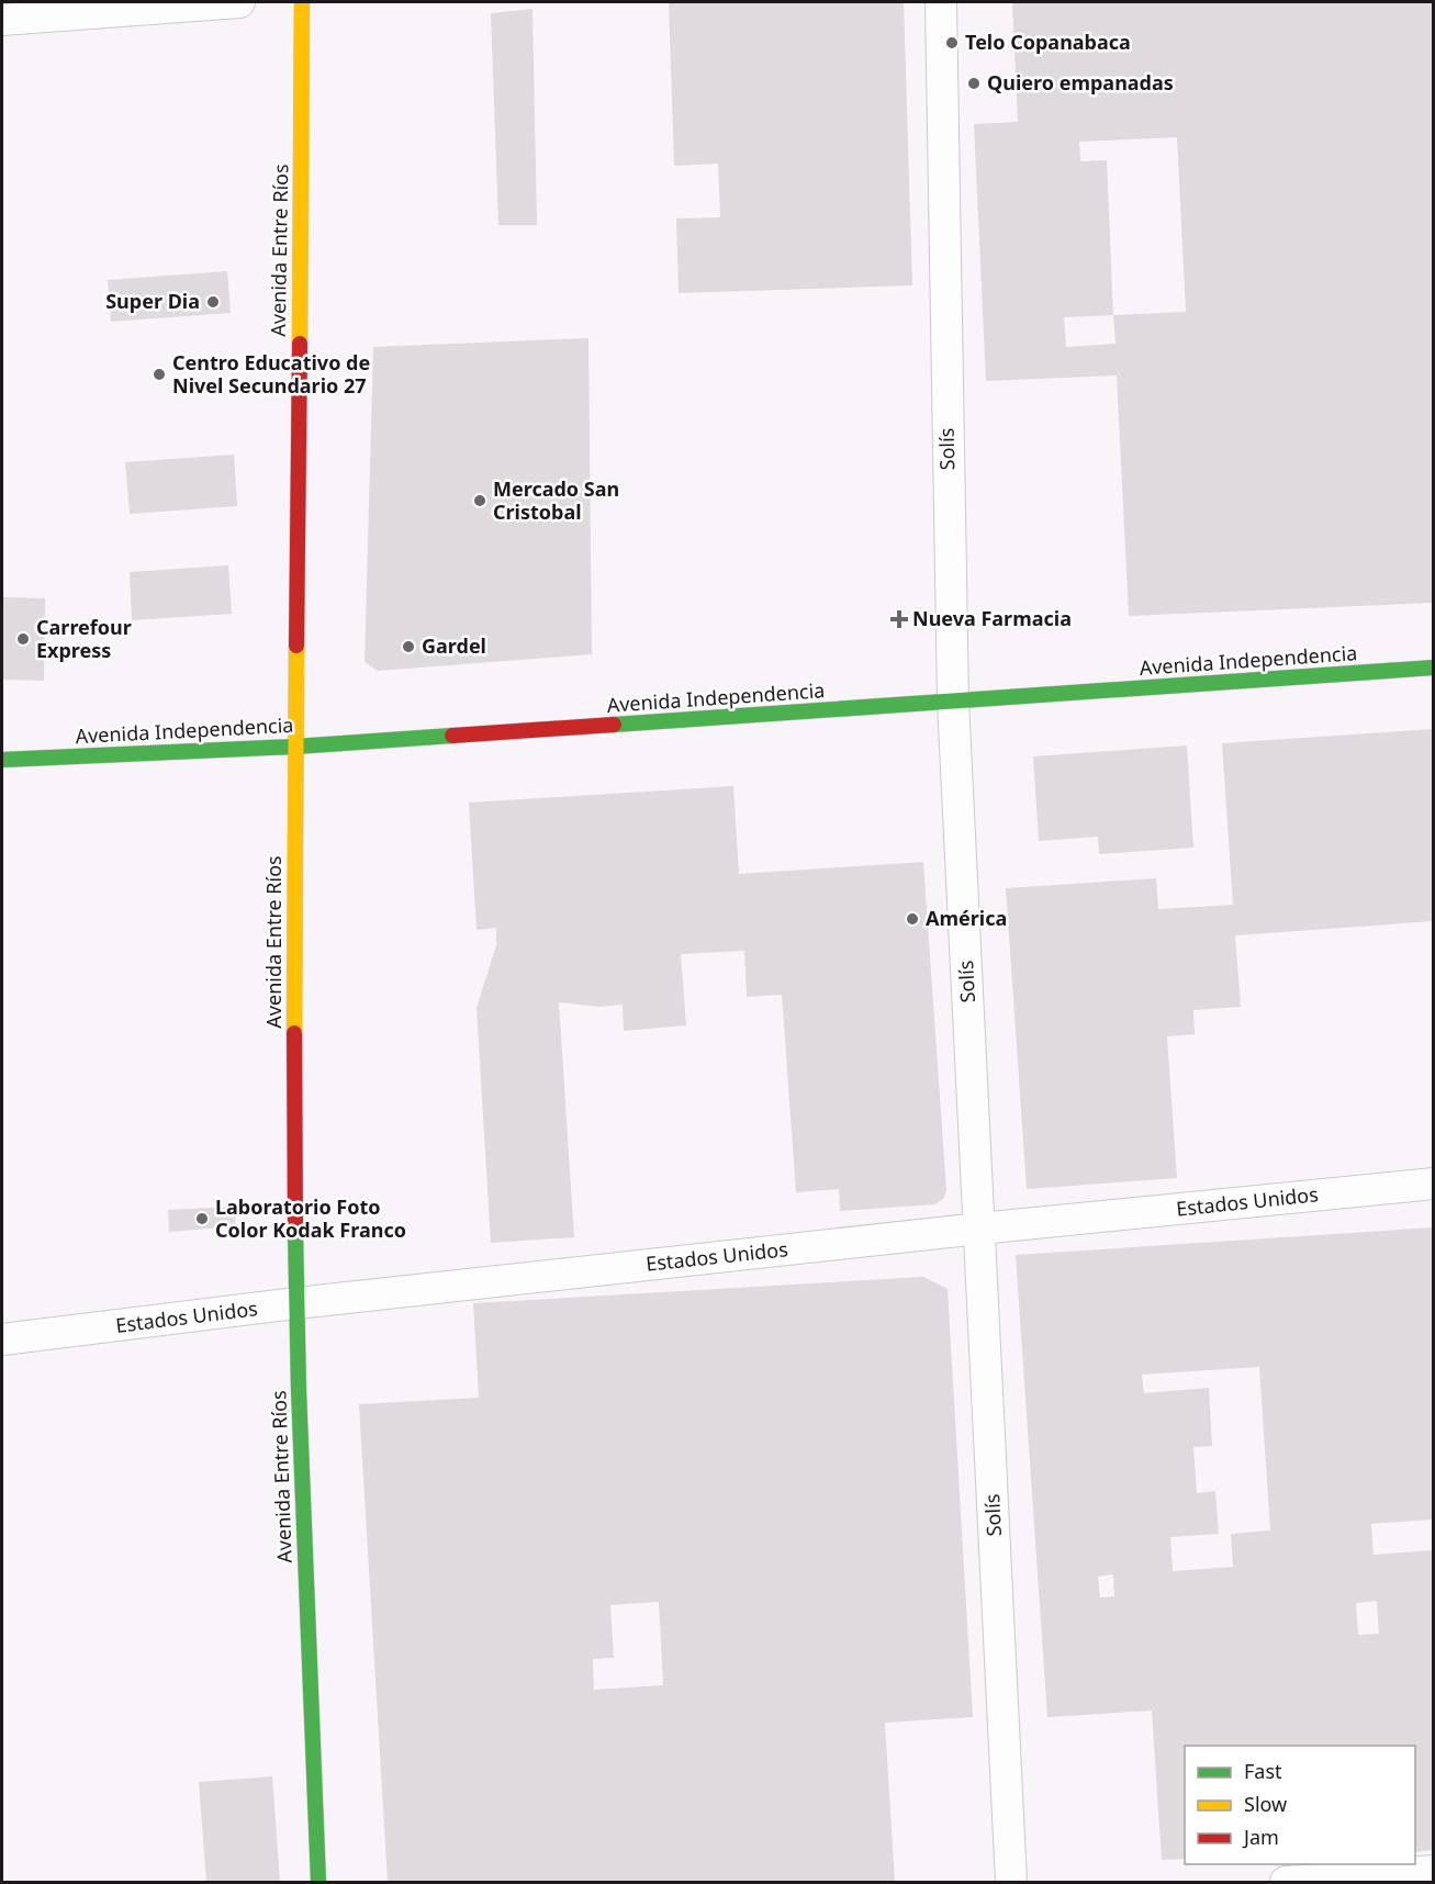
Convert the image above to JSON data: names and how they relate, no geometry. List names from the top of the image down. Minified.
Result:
{"streets":{"main road":["Avenida Entre Ríos","Avenida Independencia"],"street":["Solís","Estados Unidos"]},"crossings":[["Avenida Entre Ríos","Avenida Independencia"],["Avenida Entre Ríos","Estados Unidos"],["Solís","Avenida Independencia"],["Solís","Estados Unidos"]],"places":{"other":["Telo Copanabaca","Quiero empanadas","Super Dia","Centro Educativo de Nivel Secundario 27","Mercado San Cristobal","Carrefour Express","Gardel","América","Laboratorio Foto Color Kodak Franco"],"health":["Nueva Farmacia"]},"legend":["Fast","Slow","Jam"]}
